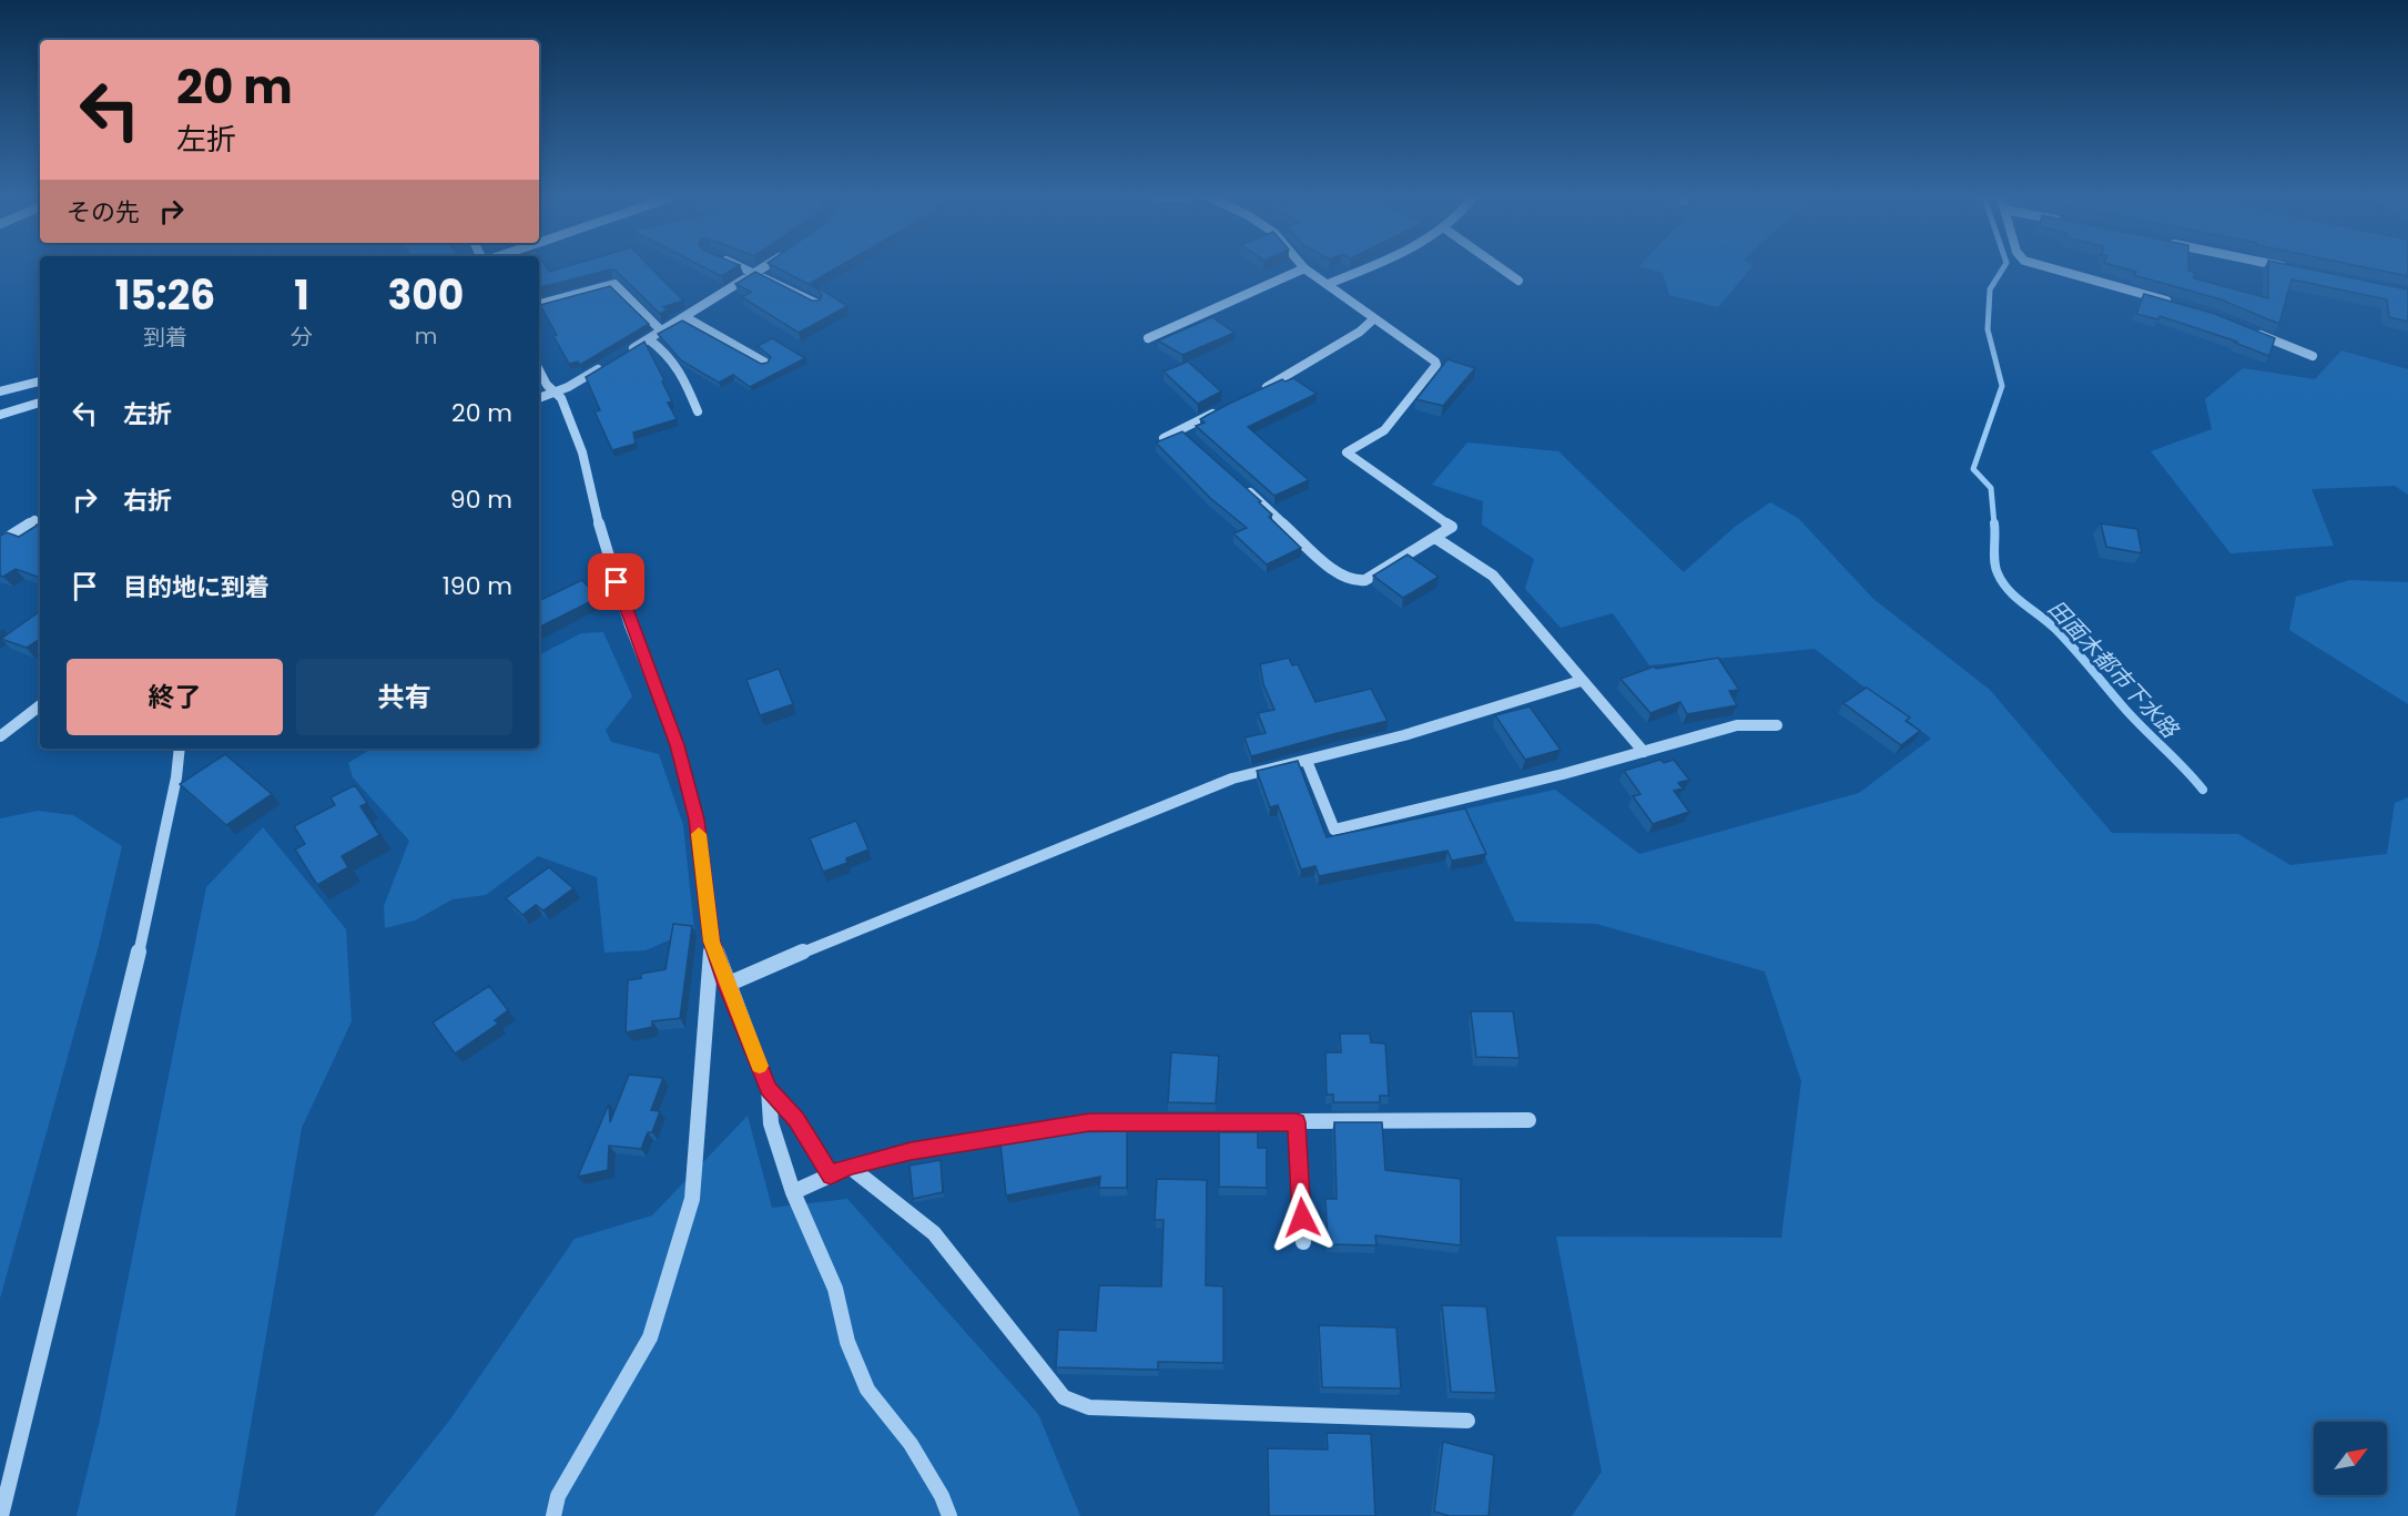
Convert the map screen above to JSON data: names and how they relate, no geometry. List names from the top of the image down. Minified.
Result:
{"water":["田面木都市下水路"],"north":"top right","page":{"turn":["20 m","左折"],"then":"その先","eta":["15:26","到着","1","分","300","m"],"list":[{"name":"左折","value":"20 m"},{"name":"右折","value":"90 m"},{"name":"目的地に到着","value":"190 m"}],"buttons":["終了","共有"]}}
